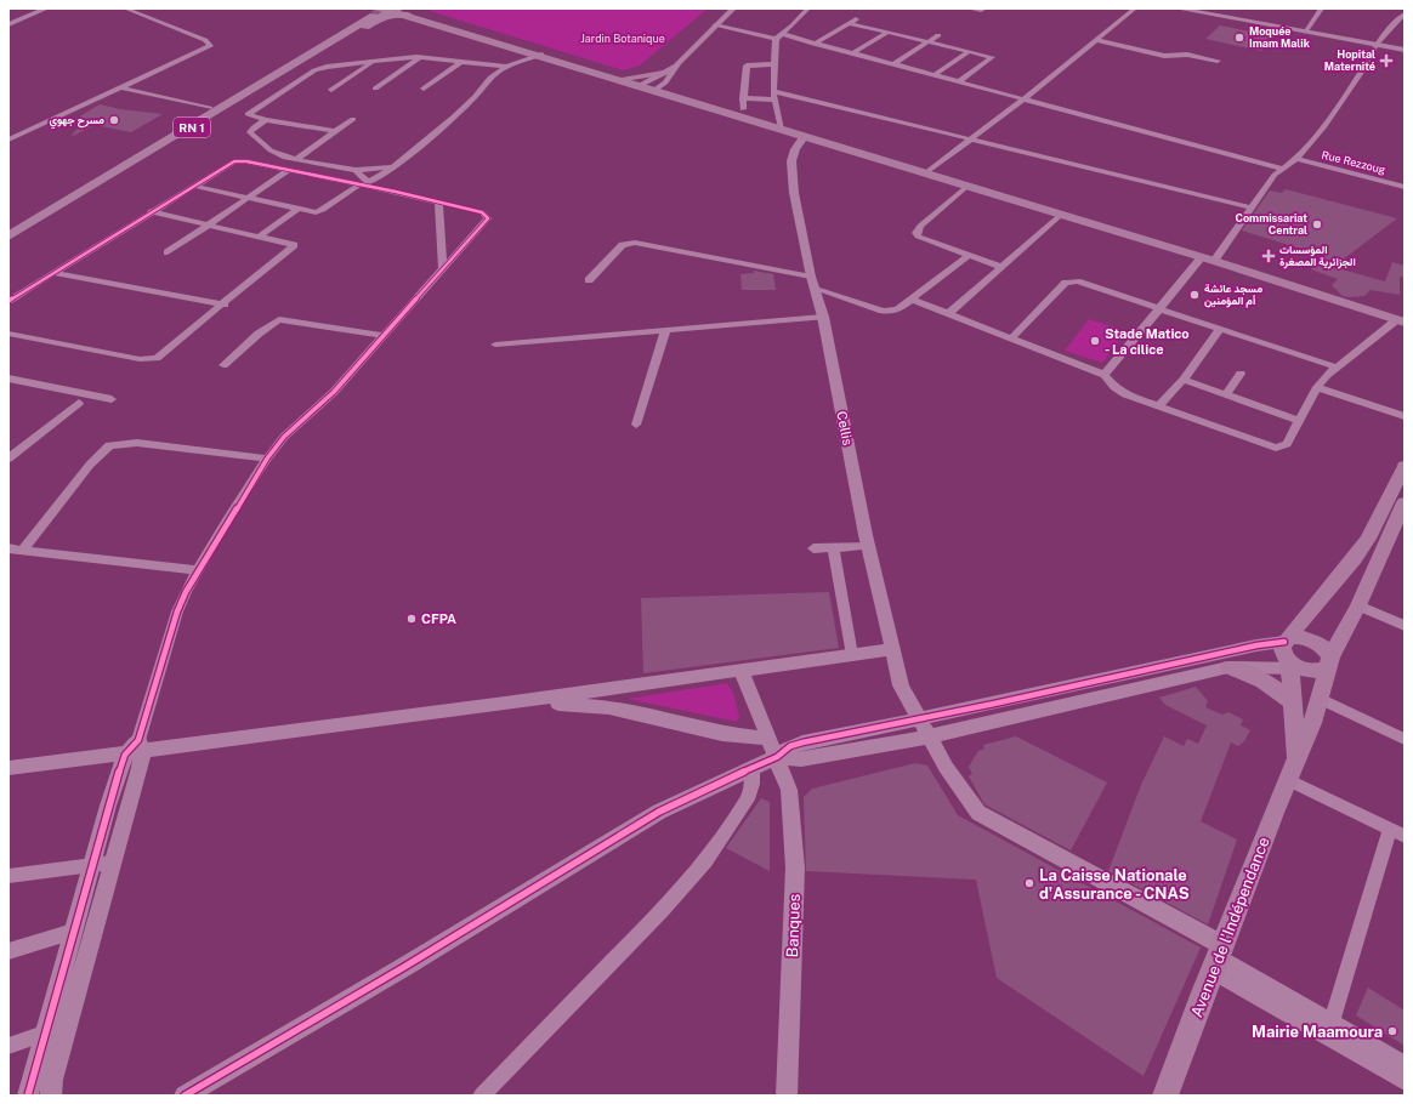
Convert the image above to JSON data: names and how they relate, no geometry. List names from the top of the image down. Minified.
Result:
{"streets":{"highway":["RN 1"],"main road":["Avenue de l'Indépendance"],"street":["Rue Rezzoug","Cellis","Banques"]},"crossings":[["Cellis","Avenue de l'Indépendance"]],"parks":["Jardin Botanique"],"places":{"other":["Moquée Imam Malik","مسرح جهوي","Commissariat Central","مسجد عائشة أم المؤمنين","Stade Matico - La cilice","CFPA","La Caisse Nationale d'Assurance - CNAS","Mairie Maamoura"],"health":["Hopital Maternité","المؤسسات الجزائرية المصغرة"]}}
